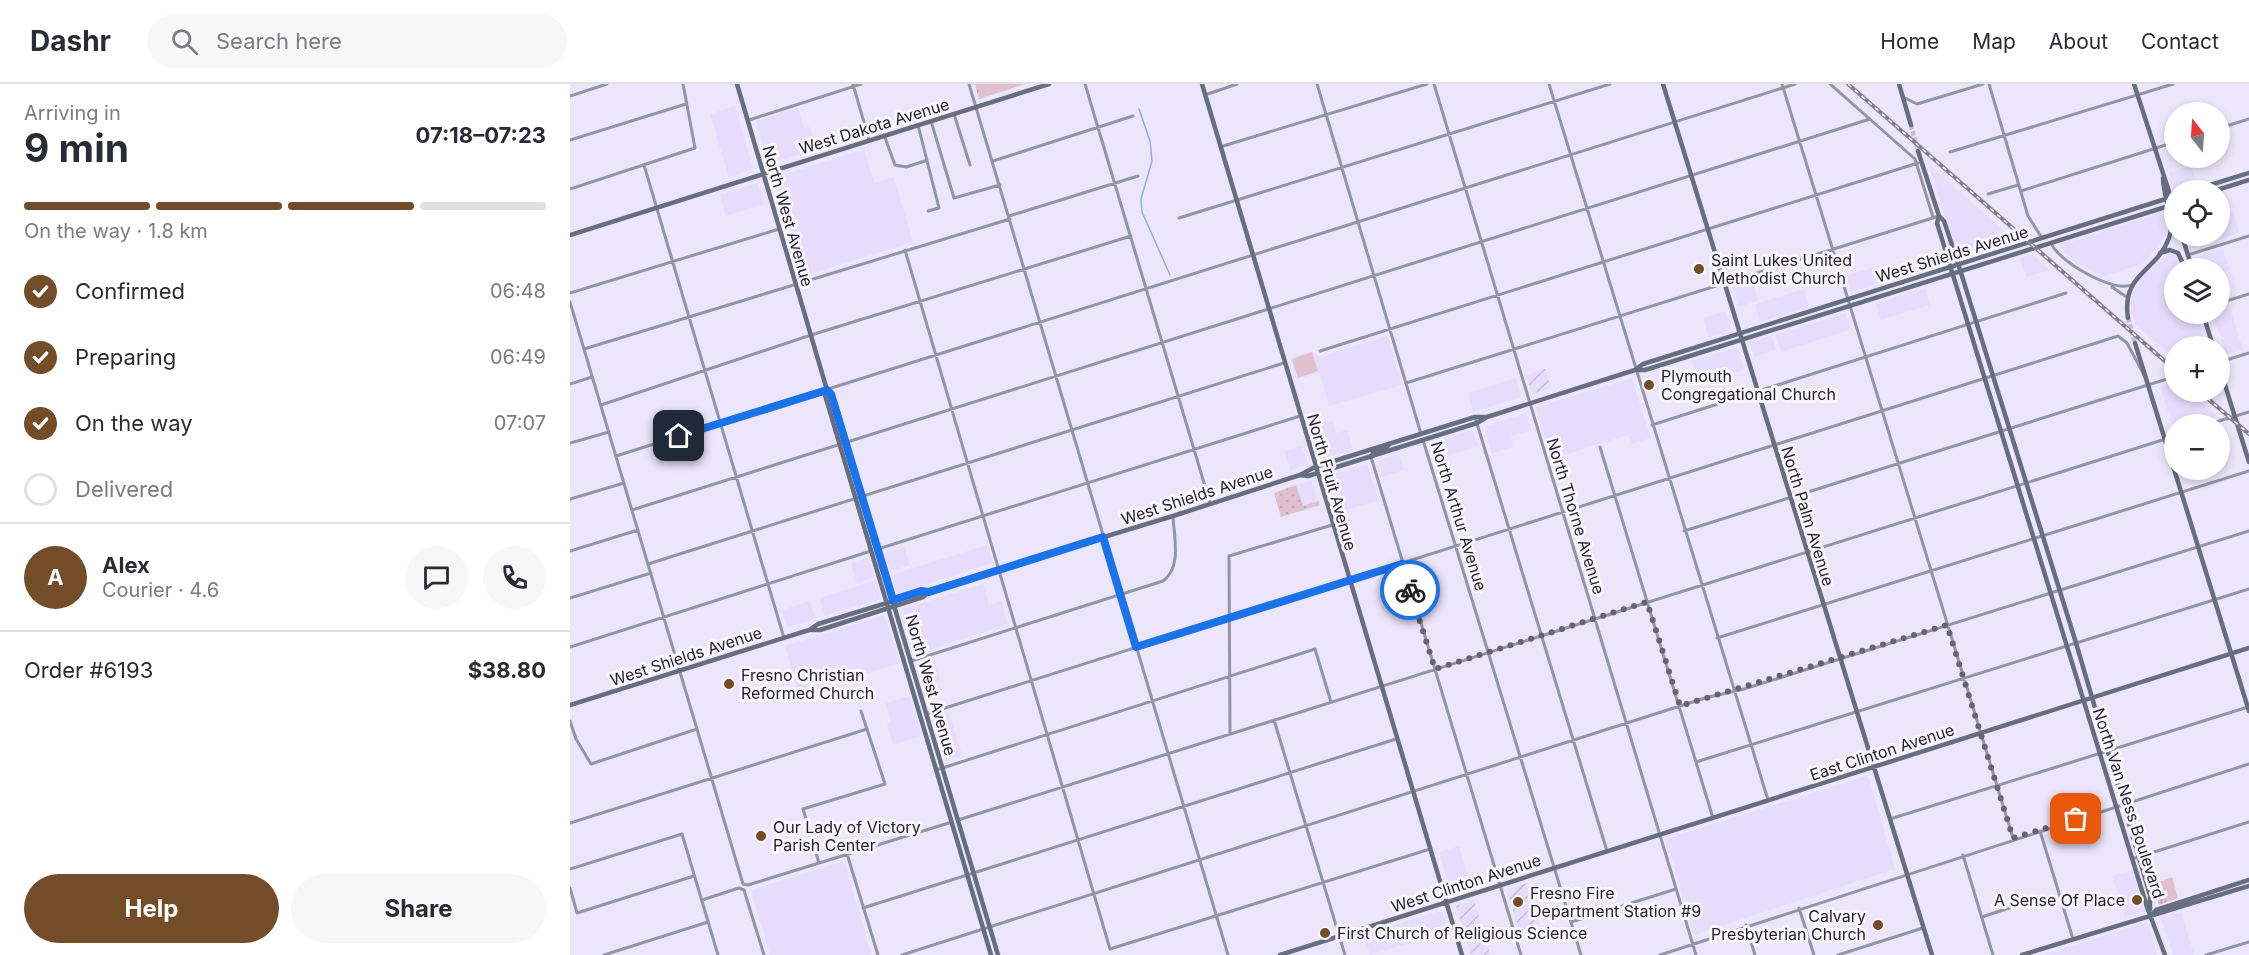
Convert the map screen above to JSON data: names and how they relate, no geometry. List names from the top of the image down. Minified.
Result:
{"streets":{"main road":["West Dakota Avenue","North West Avenue","West Shields Avenue","North Fruit Avenue","North Palm Avenue","East Clinton Avenue","North Van Ness Boulevard","West Clinton Avenue"],"street":["North Arthur Avenue","North Thorne Avenue"]},"crossings":[["West Dakota Avenue","North West Avenue"],["North West Avenue","West Shields Avenue"],["West Shields Avenue","North Fruit Avenue"],["West Shields Avenue","North Arthur Avenue"],["West Shields Avenue","North Thorne Avenue"],["West Shields Avenue","North Palm Avenue"],["West Shields Avenue","North Van Ness Boulevard"],["North Fruit Avenue","West Clinton Avenue"],["North Arthur Avenue","West Clinton Avenue"],["North Thorne Avenue","East Clinton Avenue"],["North Thorne Avenue","West Clinton Avenue"],["North Palm Avenue","East Clinton Avenue"],["East Clinton Avenue","North Van Ness Boulevard"],["East Clinton Avenue","West Clinton Avenue"]],"places":["Saint Lukes United Methodist Church","Plymouth Congregational Church","Fresno Christian Reformed Church","Our Lady of Victory Parish Center","A Sense Of Place","Fresno Fire Department Station #9","Calvary Presbyterian Church","First Church of Religious Science"],"north":"top","page":{"header":"Dashr","search":"Search here","nav":["Home","Map","About","Contact"],"heading":["9 min","Arriving in","07:18–07:23"],"panel":["Alex","Courier · 4.6","Order #6193","$38.80"],"map_buttons":["+","−"],"bar":"On the way · 1.8 km","list":[["Confirmed","06:48"],["Preparing","06:49"],["On the way","07:07"],"Delivered"],"round":"A","buttons":["Help","Share"]}}
